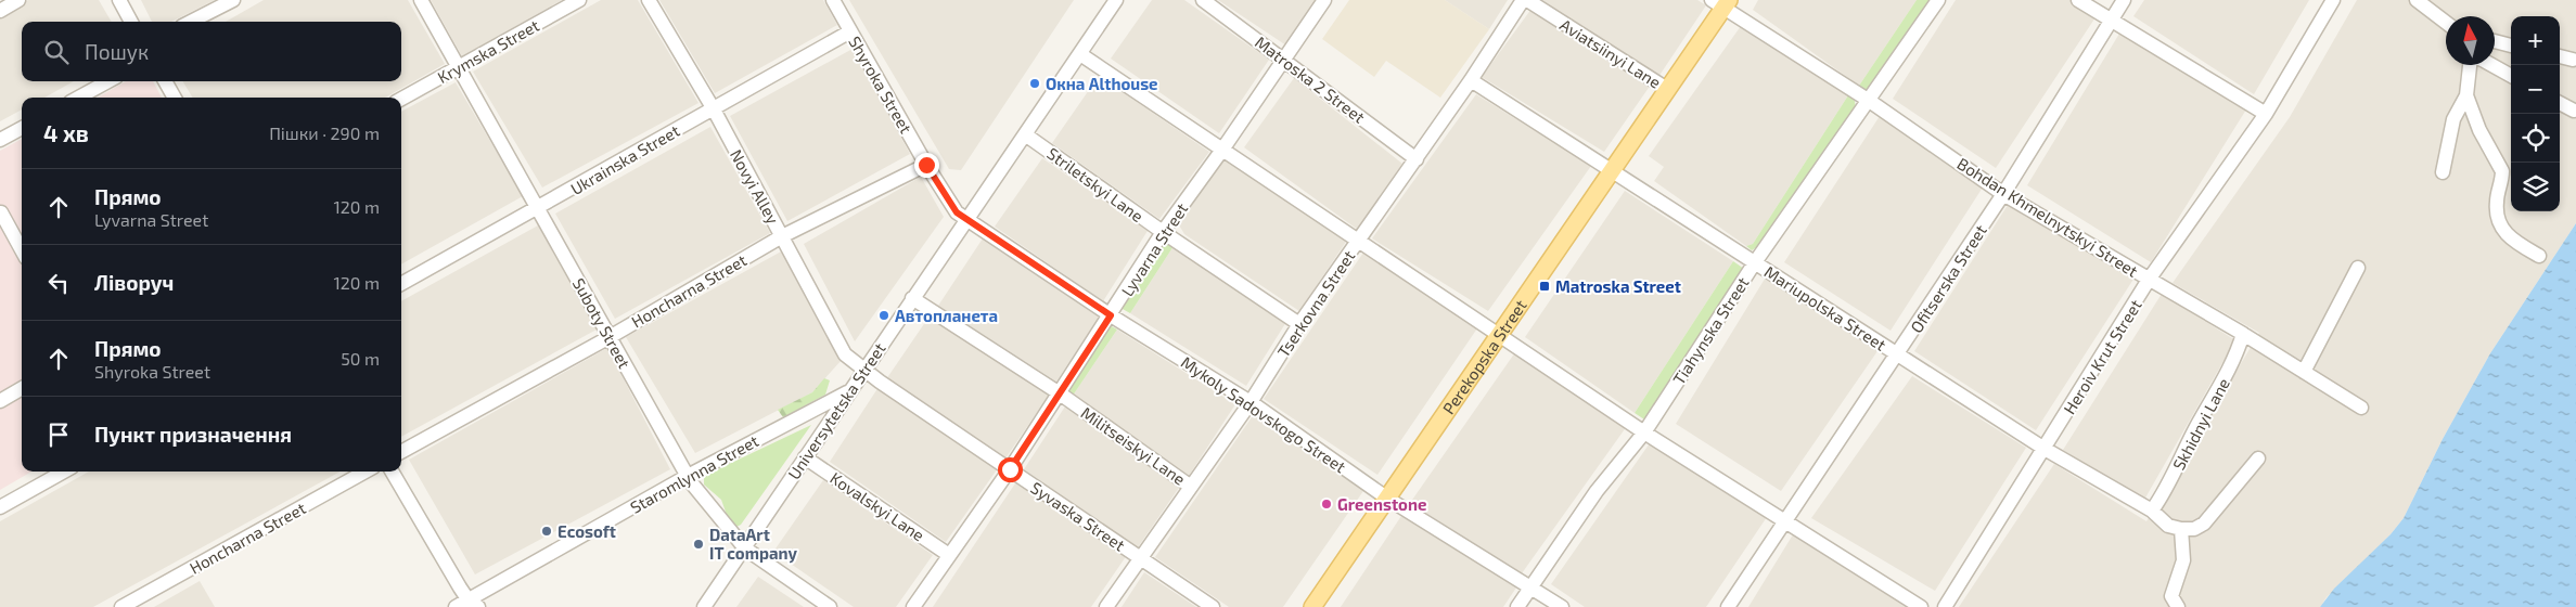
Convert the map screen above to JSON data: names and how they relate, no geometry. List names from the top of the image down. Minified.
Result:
{"streets":{"main road":["Perekopska Street"],"street":["Krymska Street","Aviatsiinyi Lane","Matroska 2 Street","Shyroka Street","Ukrainska Street","Striletskyi Lane","Novyi Alley","Bohdan Khmelnytskyi Street","Lyvarna Street","Ofitserska Street","Honcharna Street","Tserkovna Street","Mariupolska Street","Suboty Street","Tiahynska Street","Heroiv Krut Street","Universytetska Street","Mykoly Sadovskogo Street","Skhidnyi Lane","Militseiskyi Lane","Staromlynna Street","Kovalskyi Lane","Syvaska Street"]},"crossings":[["Krymska Street","Suboty Street"],["Aviatsiinyi Lane","Perekopska Street"],["Matroska 2 Street","Lyvarna Street"],["Matroska 2 Street","Tserkovna Street"],["Shyroka Street","Ukrainska Street"],["Shyroka Street","Honcharna Street"],["Shyroka Street","Universytetska Street"],["Shyroka Street","Mykoly Sadovskogo Street"],["Ukrainska Street","Novyi Alley"],["Ukrainska Street","Suboty Street"],["Striletskyi Lane","Lyvarna Street"],["Striletskyi Lane","Tserkovna Street"],["Striletskyi Lane","Universytetska Street"],["Novyi Alley","Honcharna Street"],["Novyi Alley","Universytetska Street"],["Novyi Alley","Syvaska Street"],["Bohdan Khmelnytskyi Street","Ofitserska Street"],["Bohdan Khmelnytskyi Street","Tiahynska Street"],["Bohdan Khmelnytskyi Street","Perekopska Street"],["Bohdan Khmelnytskyi Street","Heroiv Krut Street"],["Bohdan Khmelnytskyi Street","Skhidnyi Lane"],["Lyvarna Street","Mykoly Sadovskogo Street"],["Lyvarna Street","Militseiskyi Lane"],["Lyvarna Street","Kovalskyi Lane"],["Lyvarna Street","Syvaska Street"],["Ofitserska Street","Mariupolska Street"],["Honcharna Street","Suboty Street"],["Tserkovna Street","Mariupolska Street"],["Tserkovna Street","Mykoly Sadovskogo Street"],["Tserkovna Street","Militseiskyi Lane"],["Tserkovna Street","Syvaska Street"],["Mariupolska Street","Tiahynska Street"],["Mariupolska Street","Perekopska Street"],["Mariupolska Street","Heroiv Krut Street"],["Mariupolska Street","Skhidnyi Lane"],["Suboty Street","Universytetska Street"],["Suboty Street","Staromlynna Street"],["Tiahynska Street","Mykoly Sadovskogo Street"],["Perekopska Street","Mykoly Sadovskogo Street"],["Universytetska Street","Mykoly Sadovskogo Street"],["Universytetska Street","Militseiskyi Lane"],["Universytetska Street","Staromlynna Street"],["Universytetska Street","Kovalskyi Lane"],["Universytetska Street","Syvaska Street"]],"places":{"other":["Окна Althouse","Автопланета","Greenstone","Ecosoft","DataArt IT company"],"transit":["Matroska Street"]},"north":"top","page":{"map_buttons":["+","−"],"search":"Пошук","heading":["4 хв","Пішки · 290 m"],"list":[["Прямо","Lyvarna Street","120 m"],["Ліворуч","120 m"],["Прямо","Shyroka Street","50 m"],"Пункт призначення"]}}
